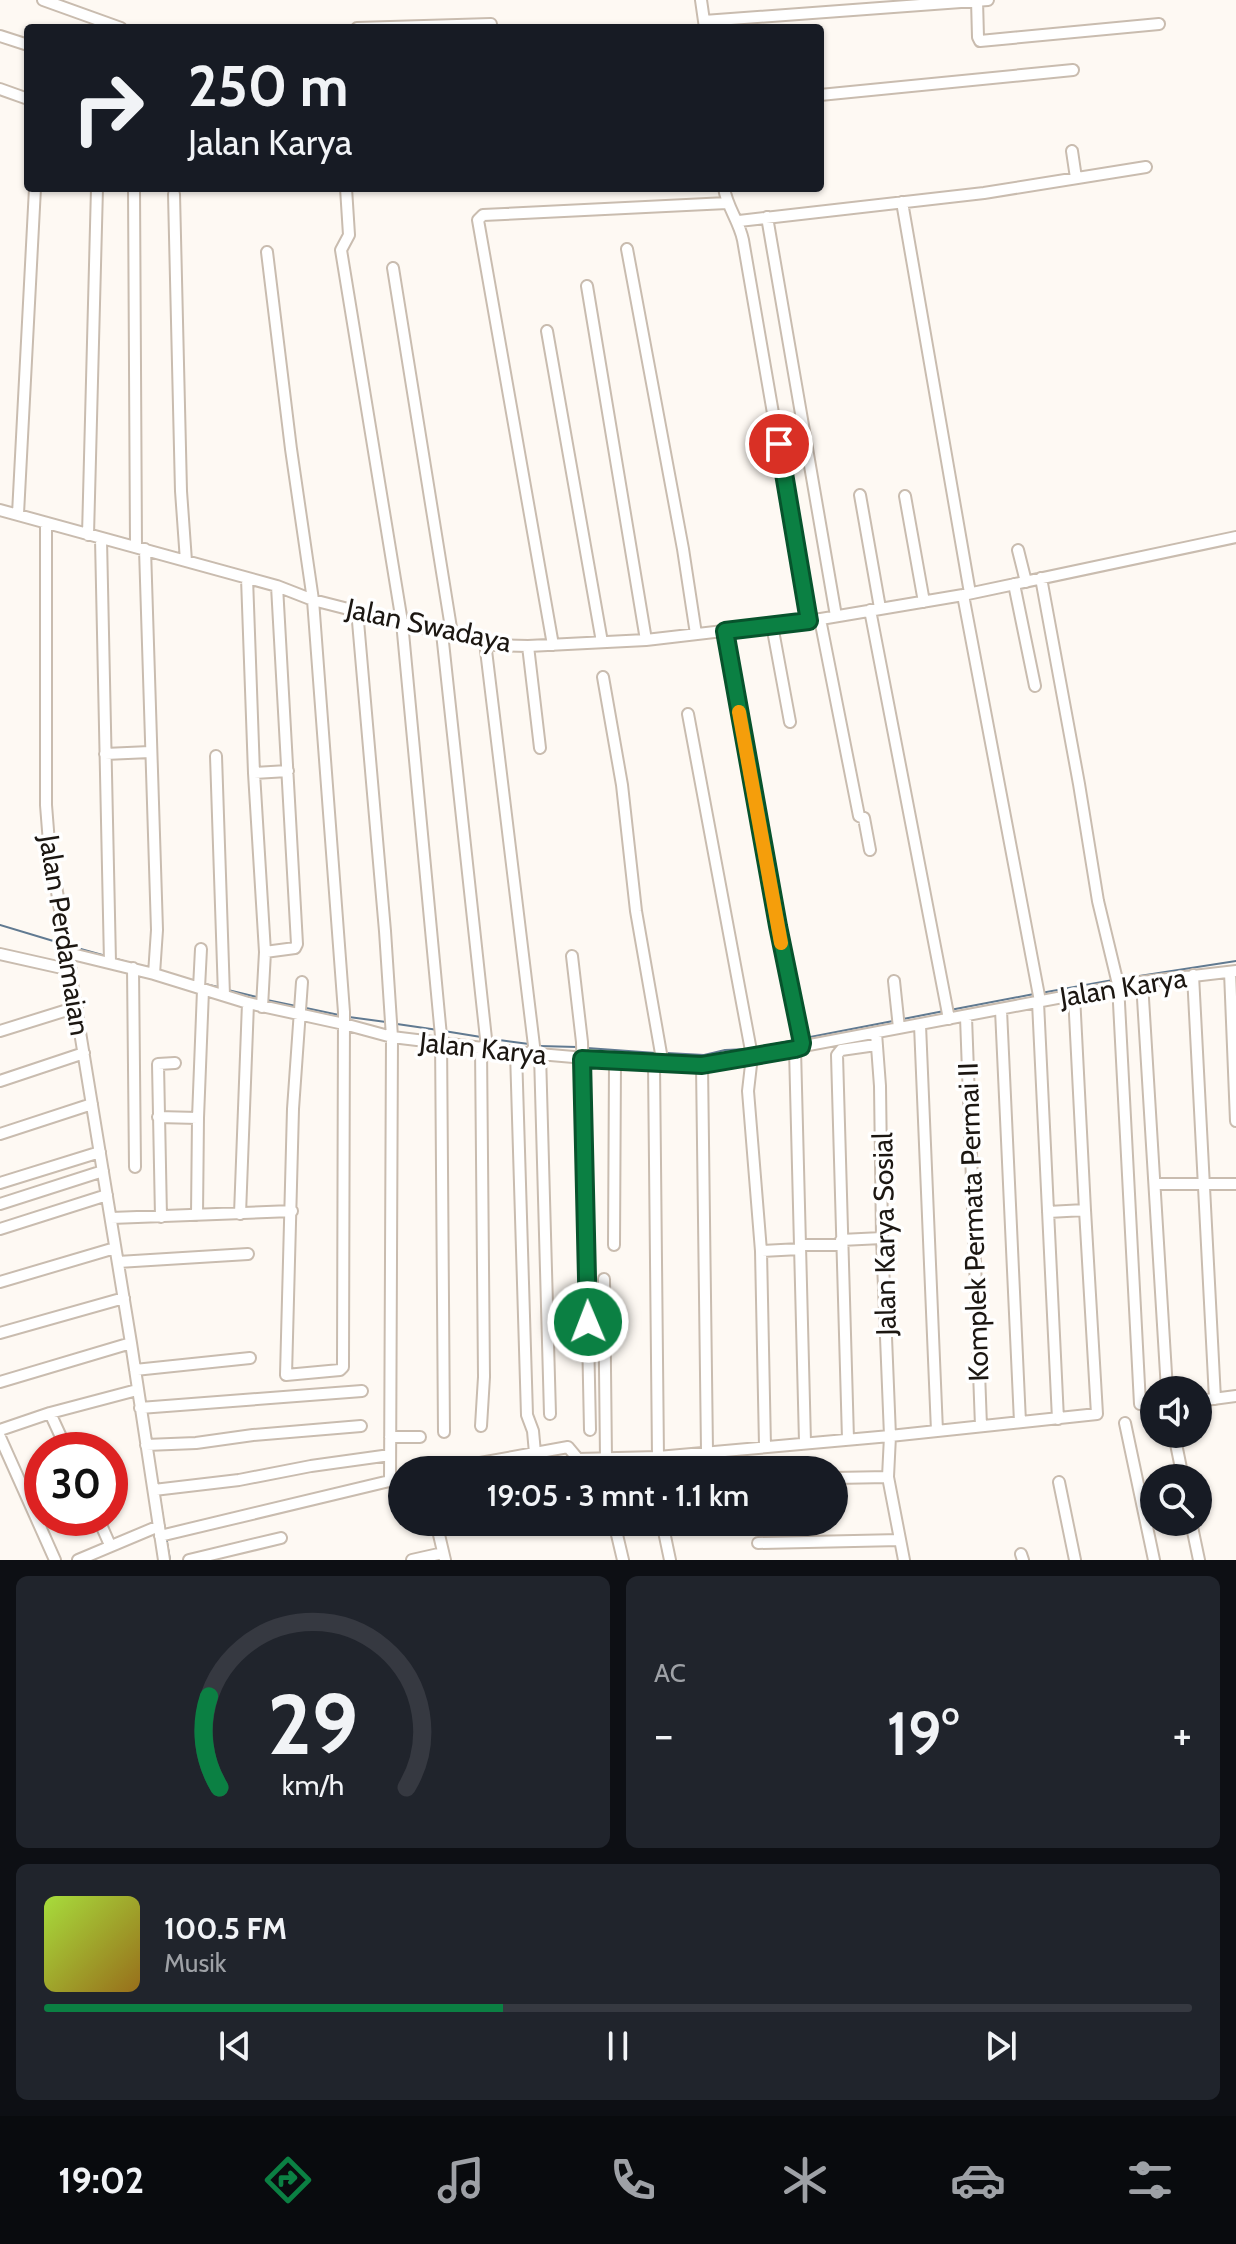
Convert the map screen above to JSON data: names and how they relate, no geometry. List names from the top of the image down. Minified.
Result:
{"streets":{"street":["Jalan Swadaya","Jalan Perdamaian","Jalan Karya","Komplek Permata Permai II","Jalan Karya Sosial"]},"crossings":[["Jalan Swadaya","Jalan Perdamaian"],["Jalan Perdamaian","Jalan Karya"],["Jalan Karya","Komplek Permata Permai II"],["Jalan Karya","Jalan Karya Sosial"]],"page":{"turn":["250 m","Jalan Karya"],"limit":"30","trip":"19:05 · 3 mnt · 1.1 km","tile":"AC","heat":["−","19°","+"],"song":["100.5 FM","Musik"],"tabs":"19:02","gauge":["29","km/h"]}}
